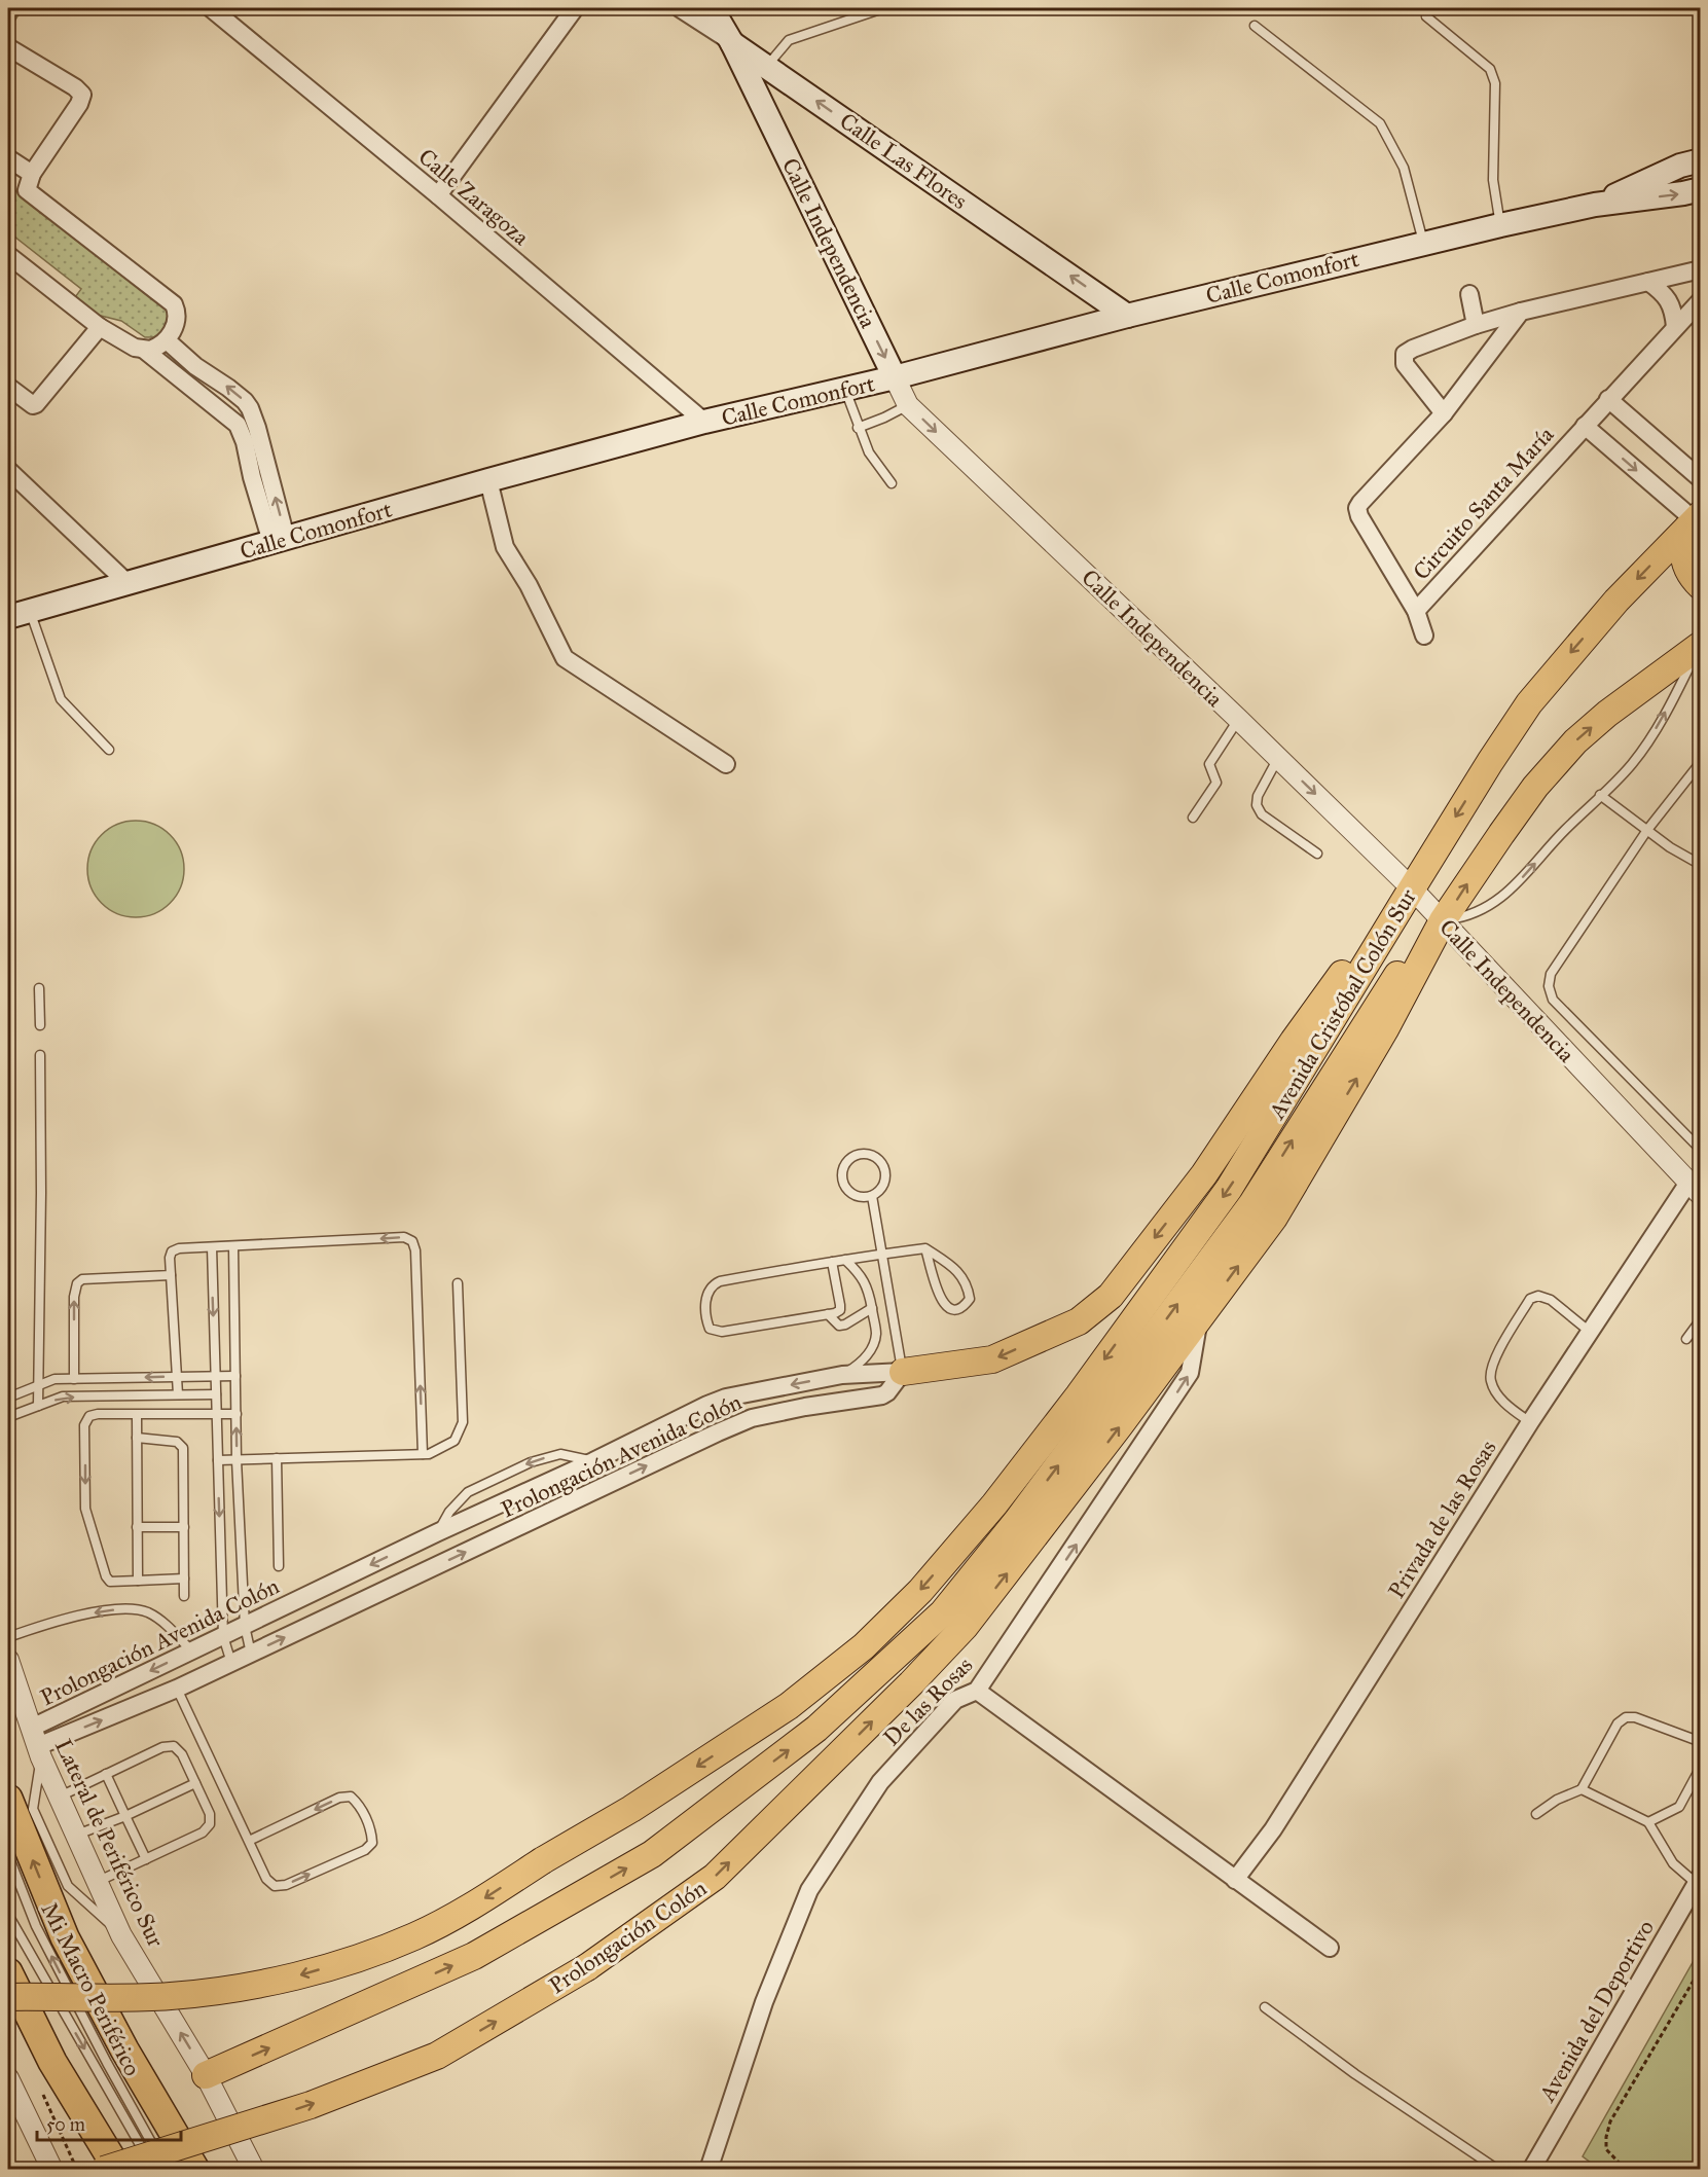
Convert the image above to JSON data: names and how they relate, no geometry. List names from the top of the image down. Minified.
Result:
{"streets":{"main road":["Calle Las Flores","Calle Independencia","Calle Comonfort","Avenida Cristóbal Colón Sur","Prolongación Colón"],"street":["Calle Zaragoza","Circuito Santa María","Prolongación Avenida Colón","Privada de las Rosas","De las Rosas","Lateral de Periférico Sur","Avenida del Deportivo"],"lane":["Mi Macro Periférico"]},"crossings":[["Calle Las Flores","Calle Independencia"],["Calle Las Flores","Calle Comonfort"],["Calle Zaragoza","Calle Comonfort"],["Calle Independencia","Calle Comonfort"],["Calle Independencia","Avenida Cristóbal Colón Sur"],["Calle Independencia","Privada de las Rosas"],["Circuito Santa María","Avenida Cristóbal Colón Sur"],["Avenida Cristóbal Colón Sur","De las Rosas"],["Avenida Cristóbal Colón Sur","Prolongación Colón"],["Prolongación Avenida Colón","Lateral de Periférico Sur"]],"one_way":["Calle Las Flores","Calle Independencia","De las Rosas"],"scale_bar":"50 m"}
